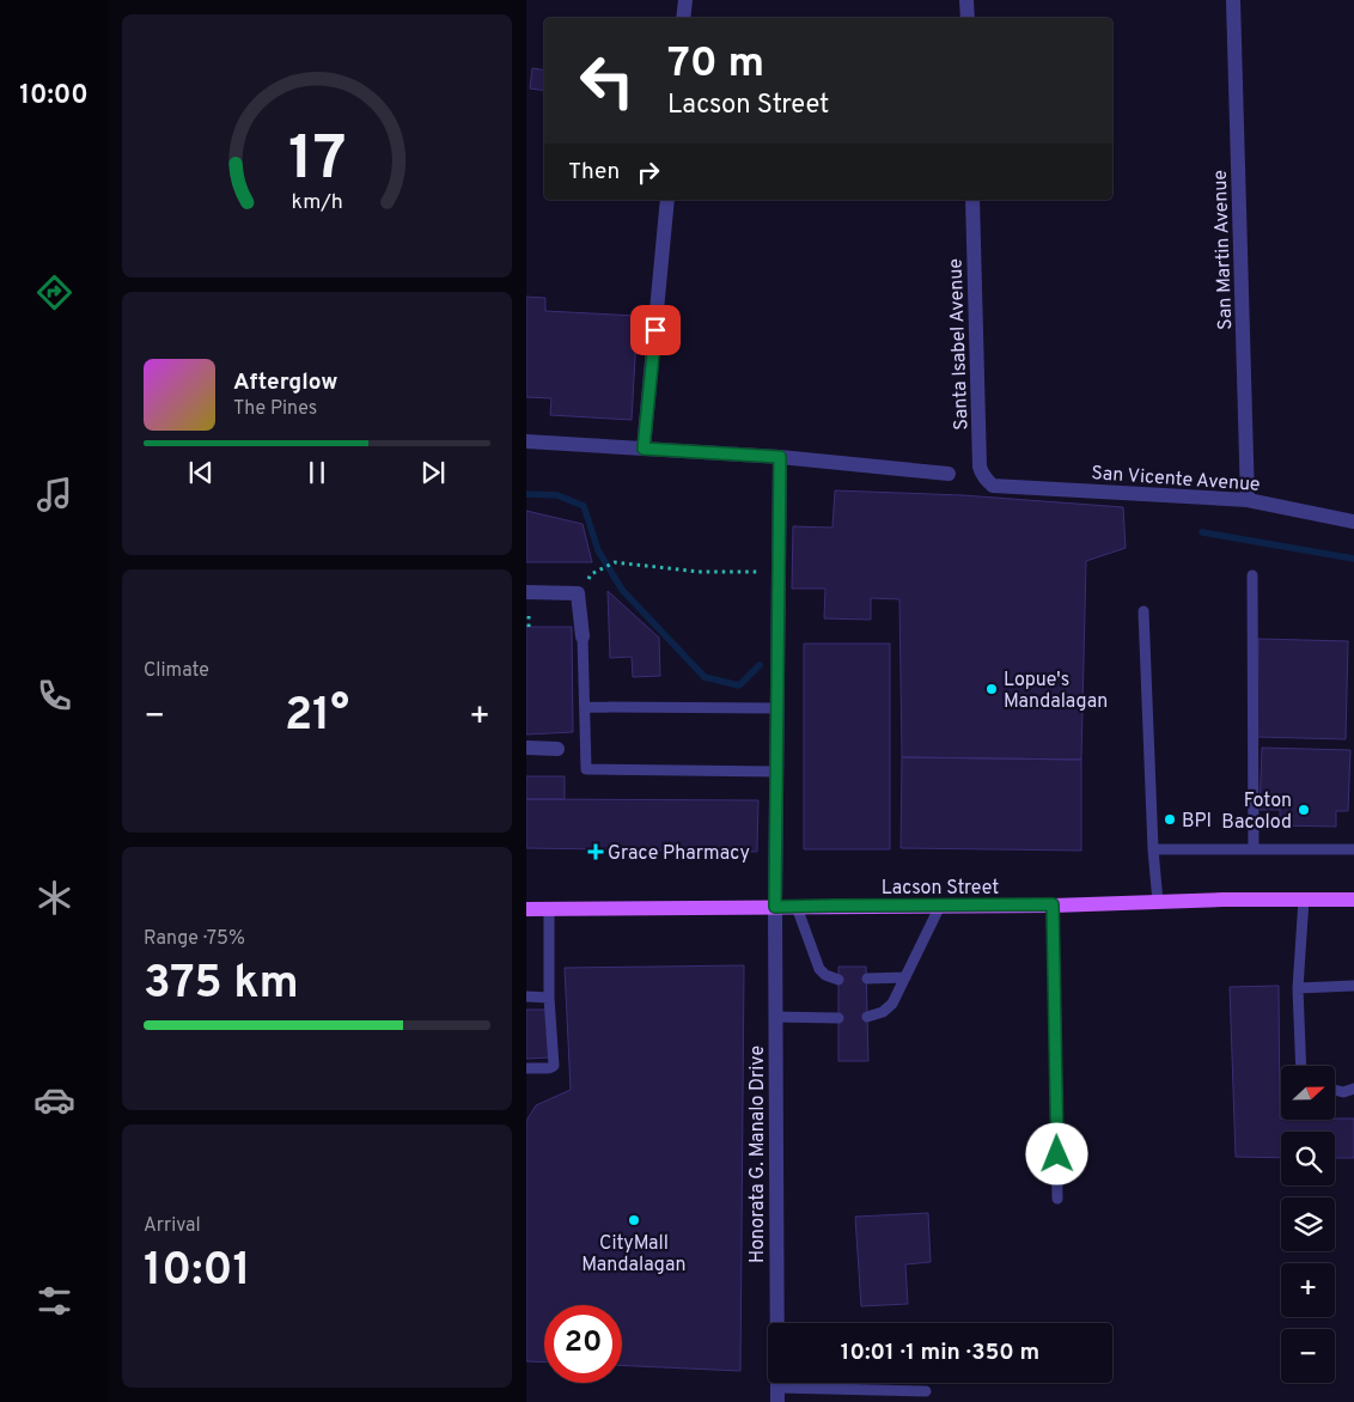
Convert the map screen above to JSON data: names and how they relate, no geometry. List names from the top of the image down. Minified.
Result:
{"streets":{"main road":["Lacson Street"],"street":["San Martin Avenue","Santa Isabel Avenue","San Vicente Avenue","Honorata G. Manalo Drive"]},"crossings":[["San Martin Avenue","San Vicente Avenue"],["Santa Isabel Avenue","San Vicente Avenue"],["Lacson Street","Honorata G. Manalo Drive"]],"places":{"other":["Lopue's Mandalagan","Foton Bacolod","BPI","CityMall Mandalagan"],"health":["Grace Pharmacy"]},"north":"right","page":{"tabs":"10:00","turn":["70 m","Lacson Street"],"then":"Then","song":["Afterglow","The Pines"],"tile":["Climate",["Range · 75%","375 km"],["Arrival","10:01"]],"heat":["−","21°","+"],"map_buttons":["+","−"],"limit":"20","trip":"10:01 · 1 min · 350 m","gauge":["17","km/h"]}}
